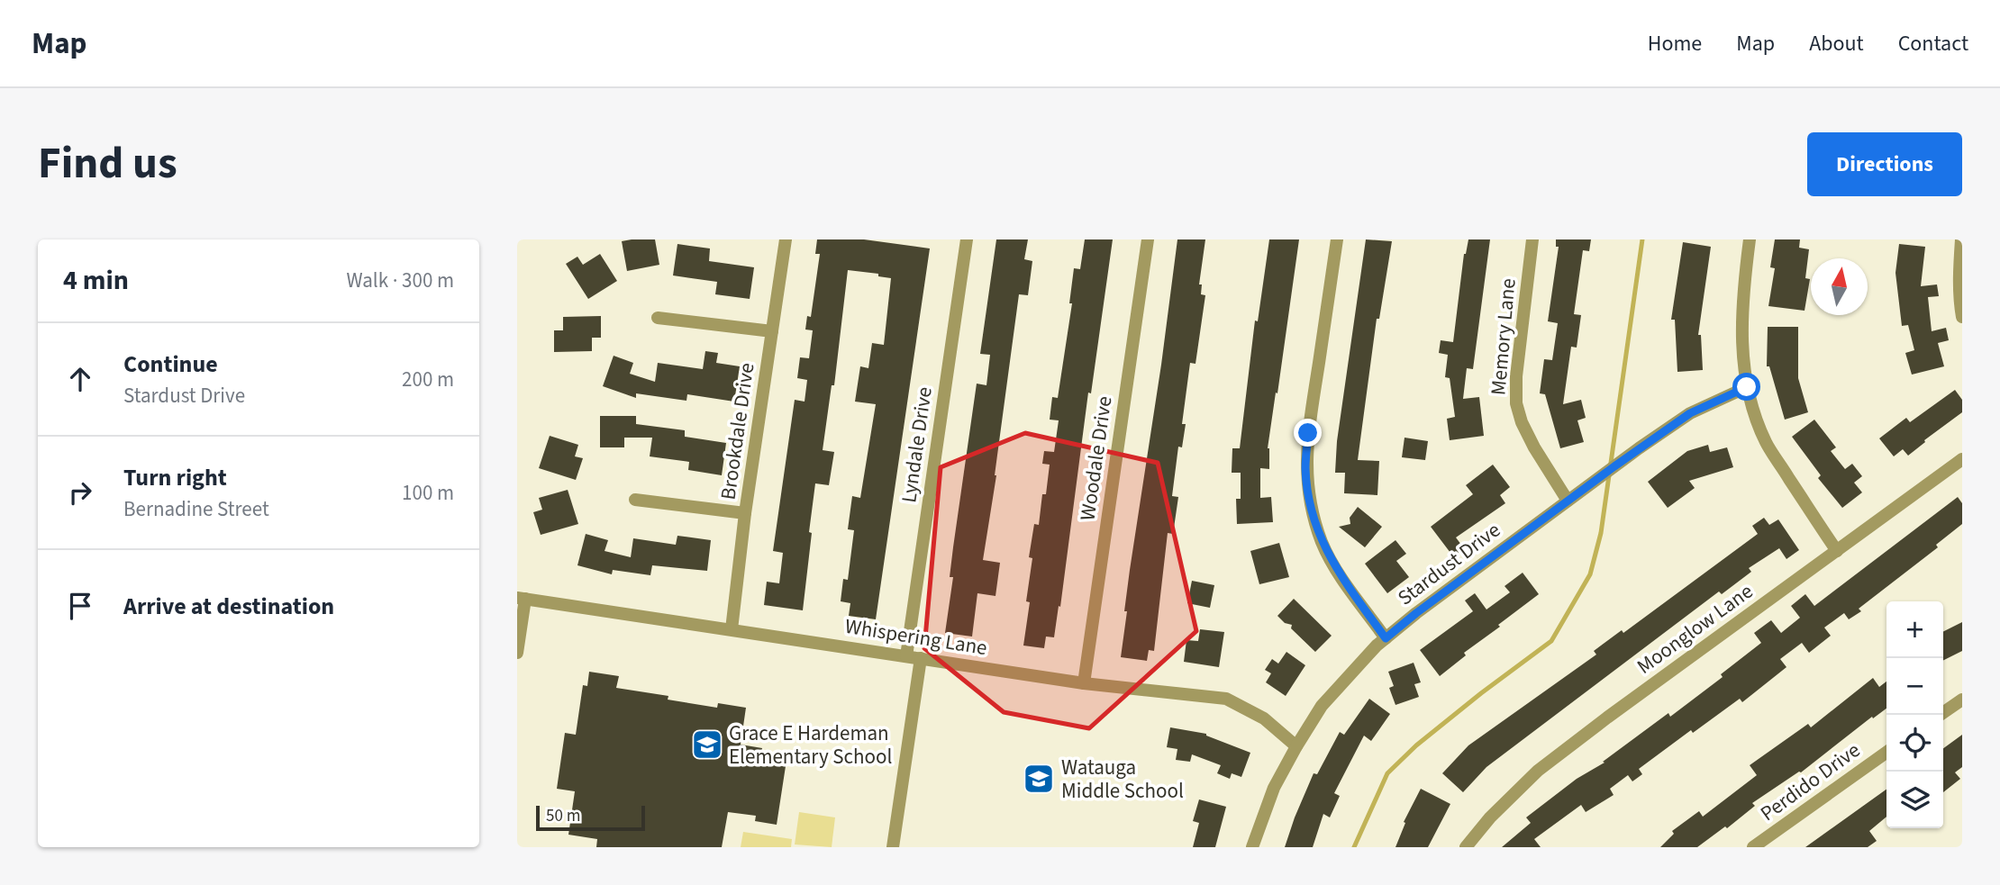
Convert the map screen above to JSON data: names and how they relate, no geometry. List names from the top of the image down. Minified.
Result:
{"streets":{"street":["Memory Lane","Brookdale Drive","Lyndale Drive","Woodale Drive","Stardust Drive","Moonglow Lane","Whispering Lane","Perdido Drive"]},"crossings":[["Memory Lane","Stardust Drive"],["Brookdale Drive","Whispering Lane"],["Lyndale Drive","Whispering Lane"],["Woodale Drive","Whispering Lane"],["Stardust Drive","Whispering Lane"]],"places":{"school or university":["Grace E Hardeman Elementary School","Watauga Middle School"]},"scale_bar":"50 m","north":"top","page":{"header":"Map","nav":["Home","Map","About","Contact"],"title":"Find us","buttons":"Directions","heading":["4 min","Walk · 300 m"],"list":[["Continue","Stardust Drive","200 m"],["Turn right","Bernadine Street","100 m"],"Arrive at destination"],"map_buttons":["+","−"],"scale":"50 m"}}
